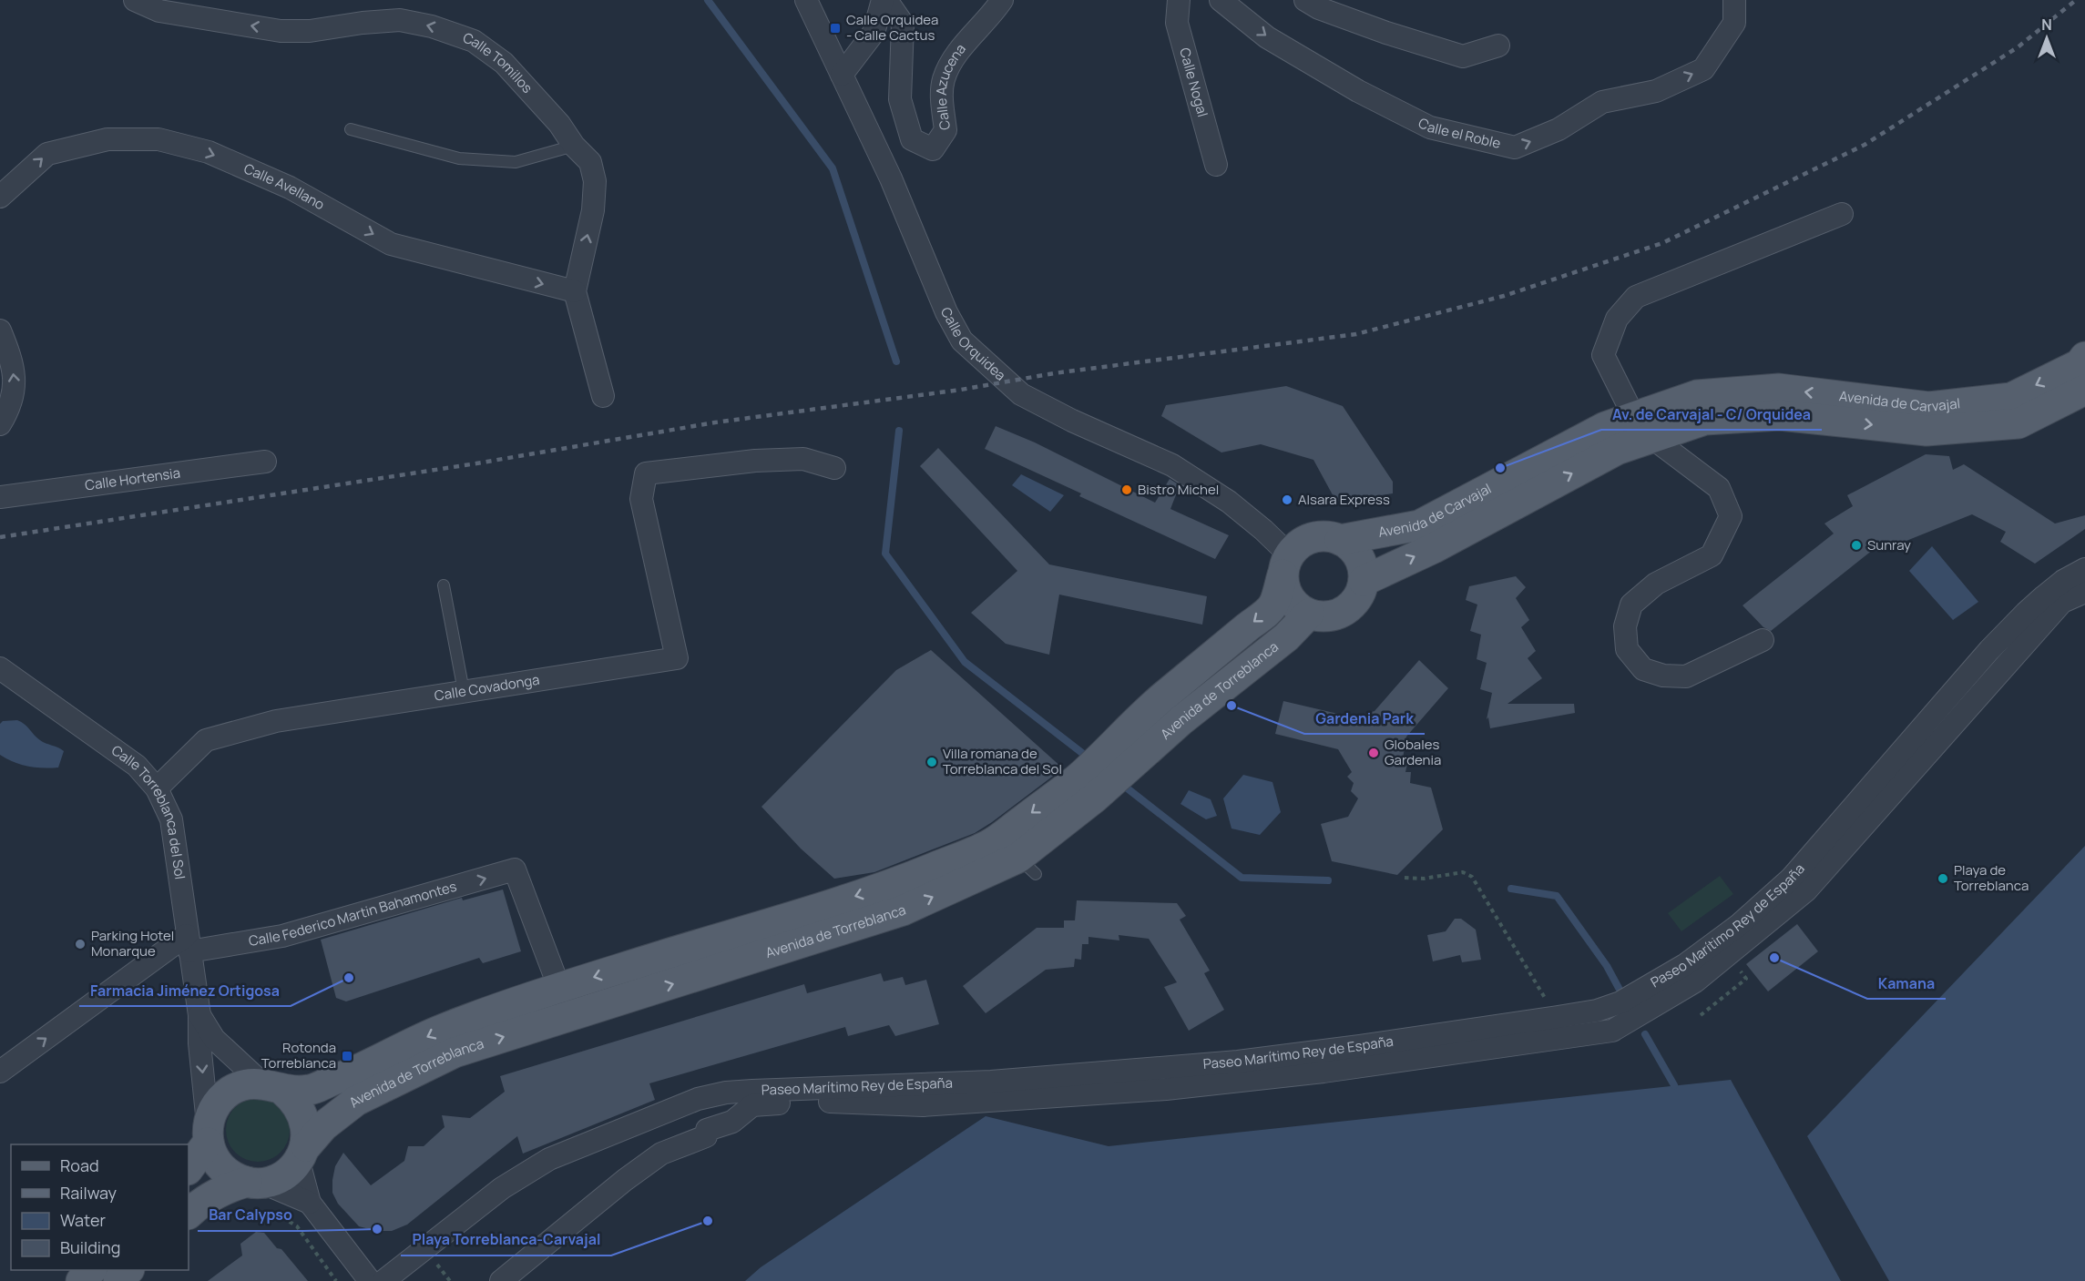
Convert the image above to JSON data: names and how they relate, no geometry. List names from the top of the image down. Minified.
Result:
{"streets":{"main road":["Avenida de Carvajal","Avenida de Torreblanca"],"street":["Calle Tomillos","Calle Nogal","Calle Azucena","Calle el Roble","Calle Avellano","Calle Orquidea","Calle Hortensia","Calle Covadonga","Calle Torreblanca del Sol","Calle Federico Martin Bahamontes","Paseo Marítimo Rey de España"]},"crossings":[["Calle Tomillos","Calle Avellano"],["Calle Orquidea","Avenida de Carvajal"],["Calle Orquidea","Avenida de Torreblanca"],["Avenida de Carvajal","Avenida de Torreblanca"],["Calle Covadonga","Calle Torreblanca del Sol"],["Avenida de Torreblanca","Calle Torreblanca del Sol"],["Avenida de Torreblanca","Calle Federico Martin Bahamontes"],["Calle Torreblanca del Sol","Calle Federico Martin Bahamontes"]],"one_way":["Calle Tomillos","Calle Avellano","Calle Federico Martin Bahamontes"],"places":{"transit":["Calle Orquidea - Calle Cactus","Rotonda Torreblanca"],"other":["Av. de Carvajal - C/ Orquidea","Bistro Michel","Alsara Express","Sunray","Gardenia Park","Globales Gardenia","Villa romana de Torreblanca del Sol","Playa de Torreblanca","Parking Hotel Monarque","Kamana","Farmacia Jiménez Ortigosa","Playa Torreblanca-Carvajal","Bar Calypso"]},"legend":["Road","Railway","Water","Building"],"north":"top"}
